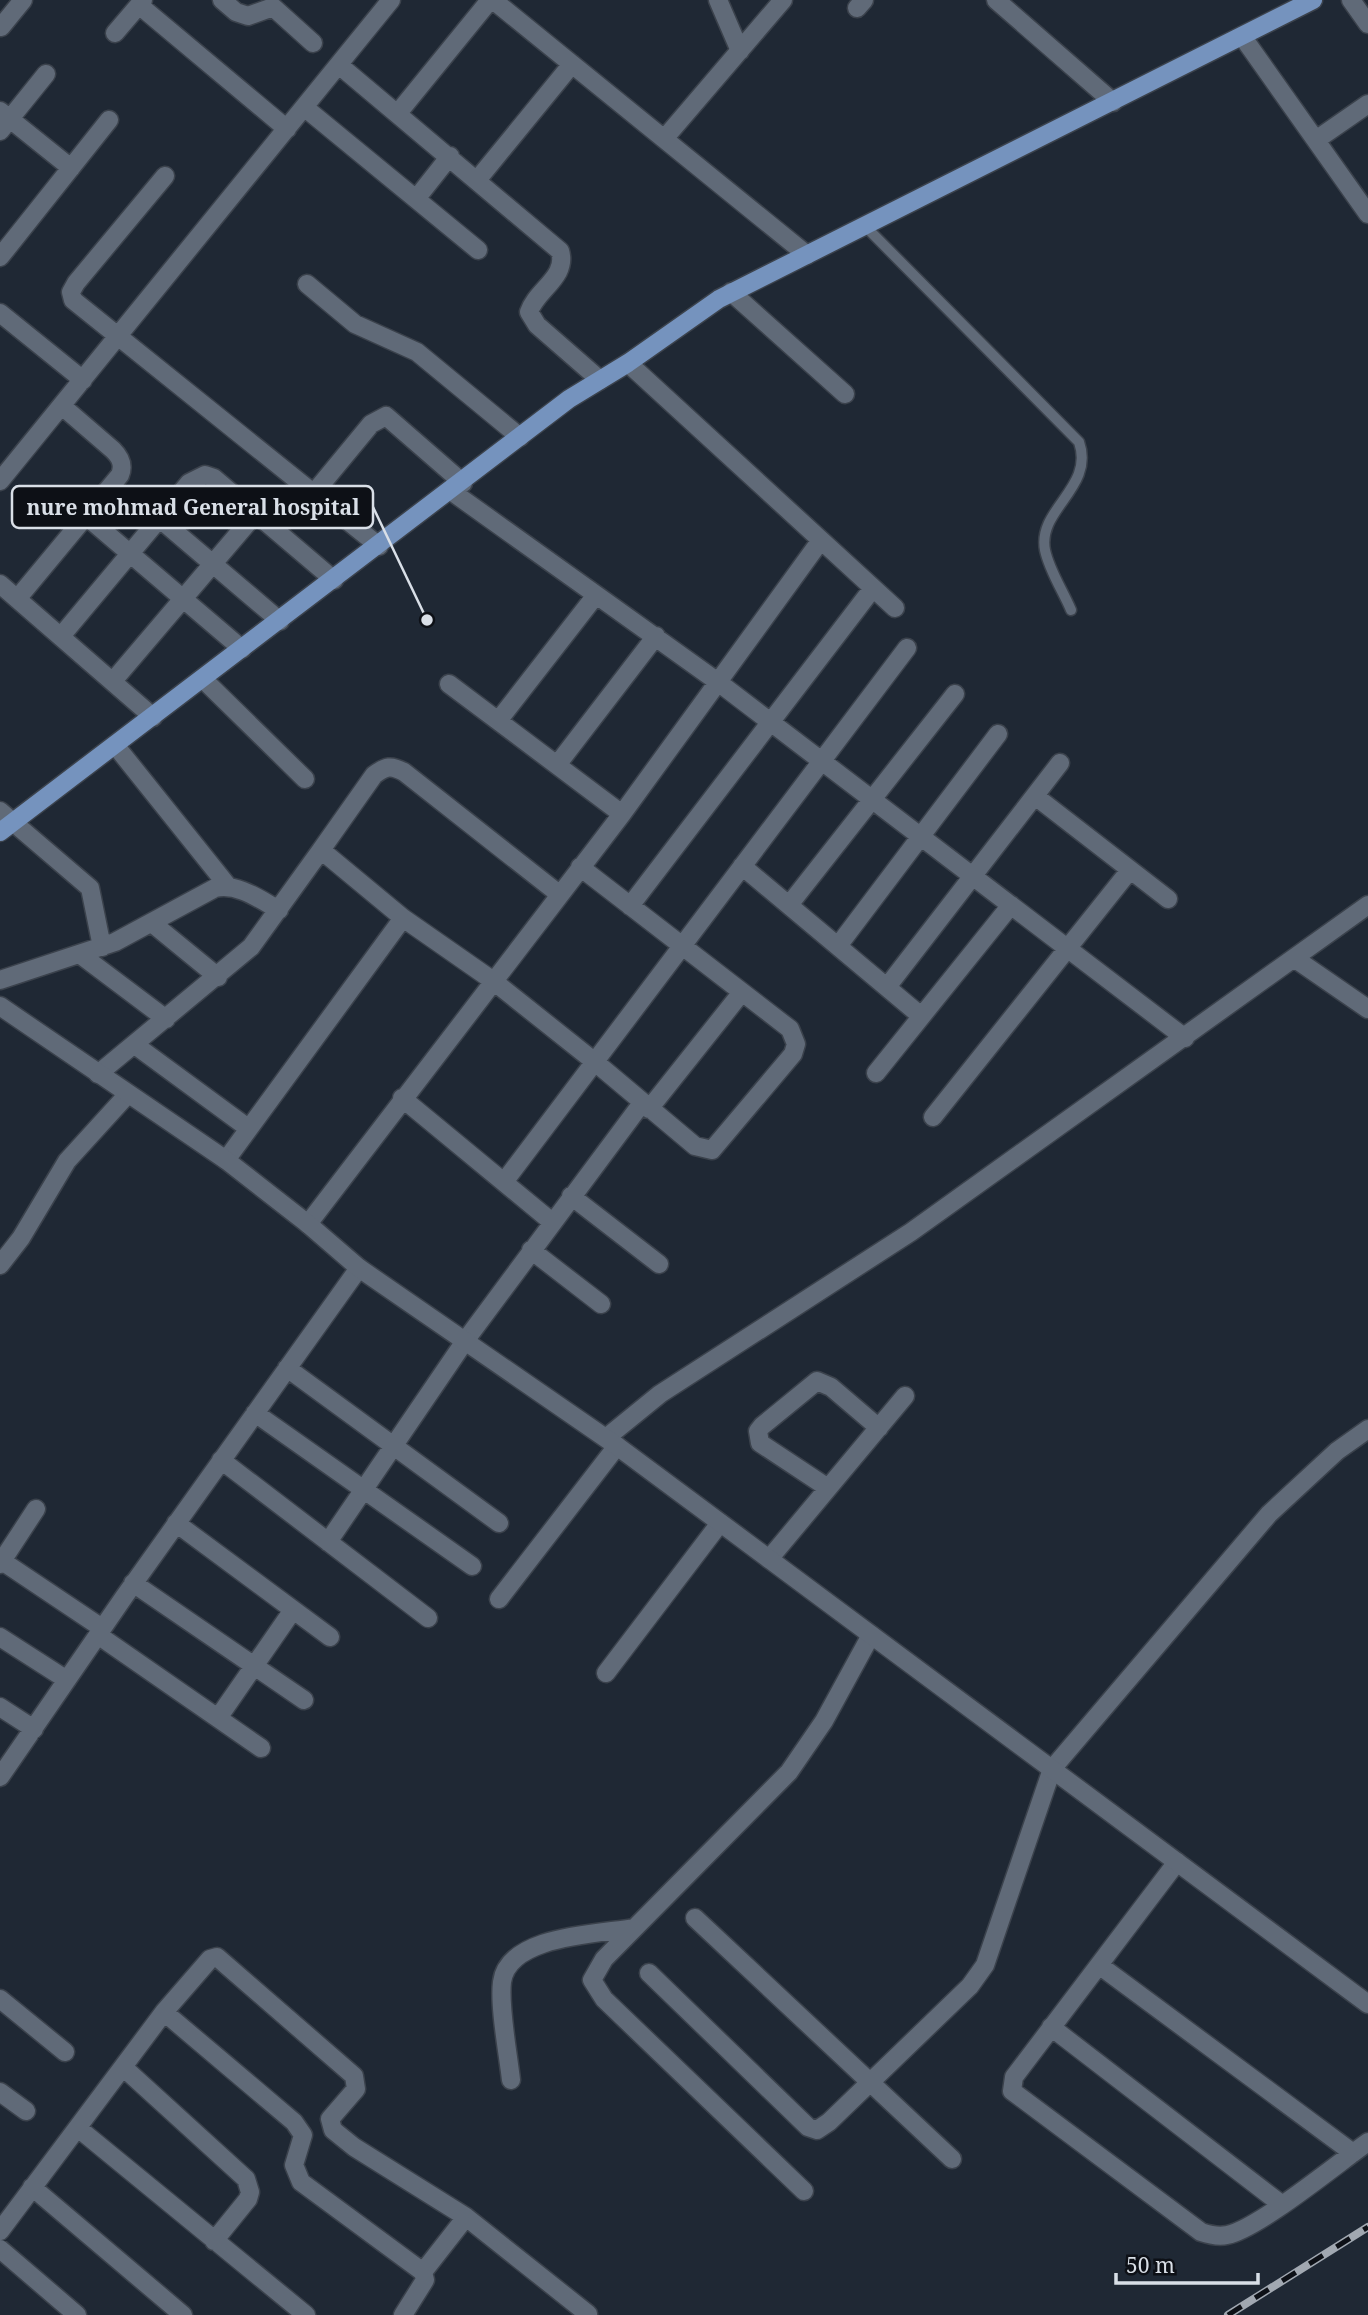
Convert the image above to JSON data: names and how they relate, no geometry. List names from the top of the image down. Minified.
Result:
{"places":["nure mohmad General hospital"],"scale_bar":"50 m"}
